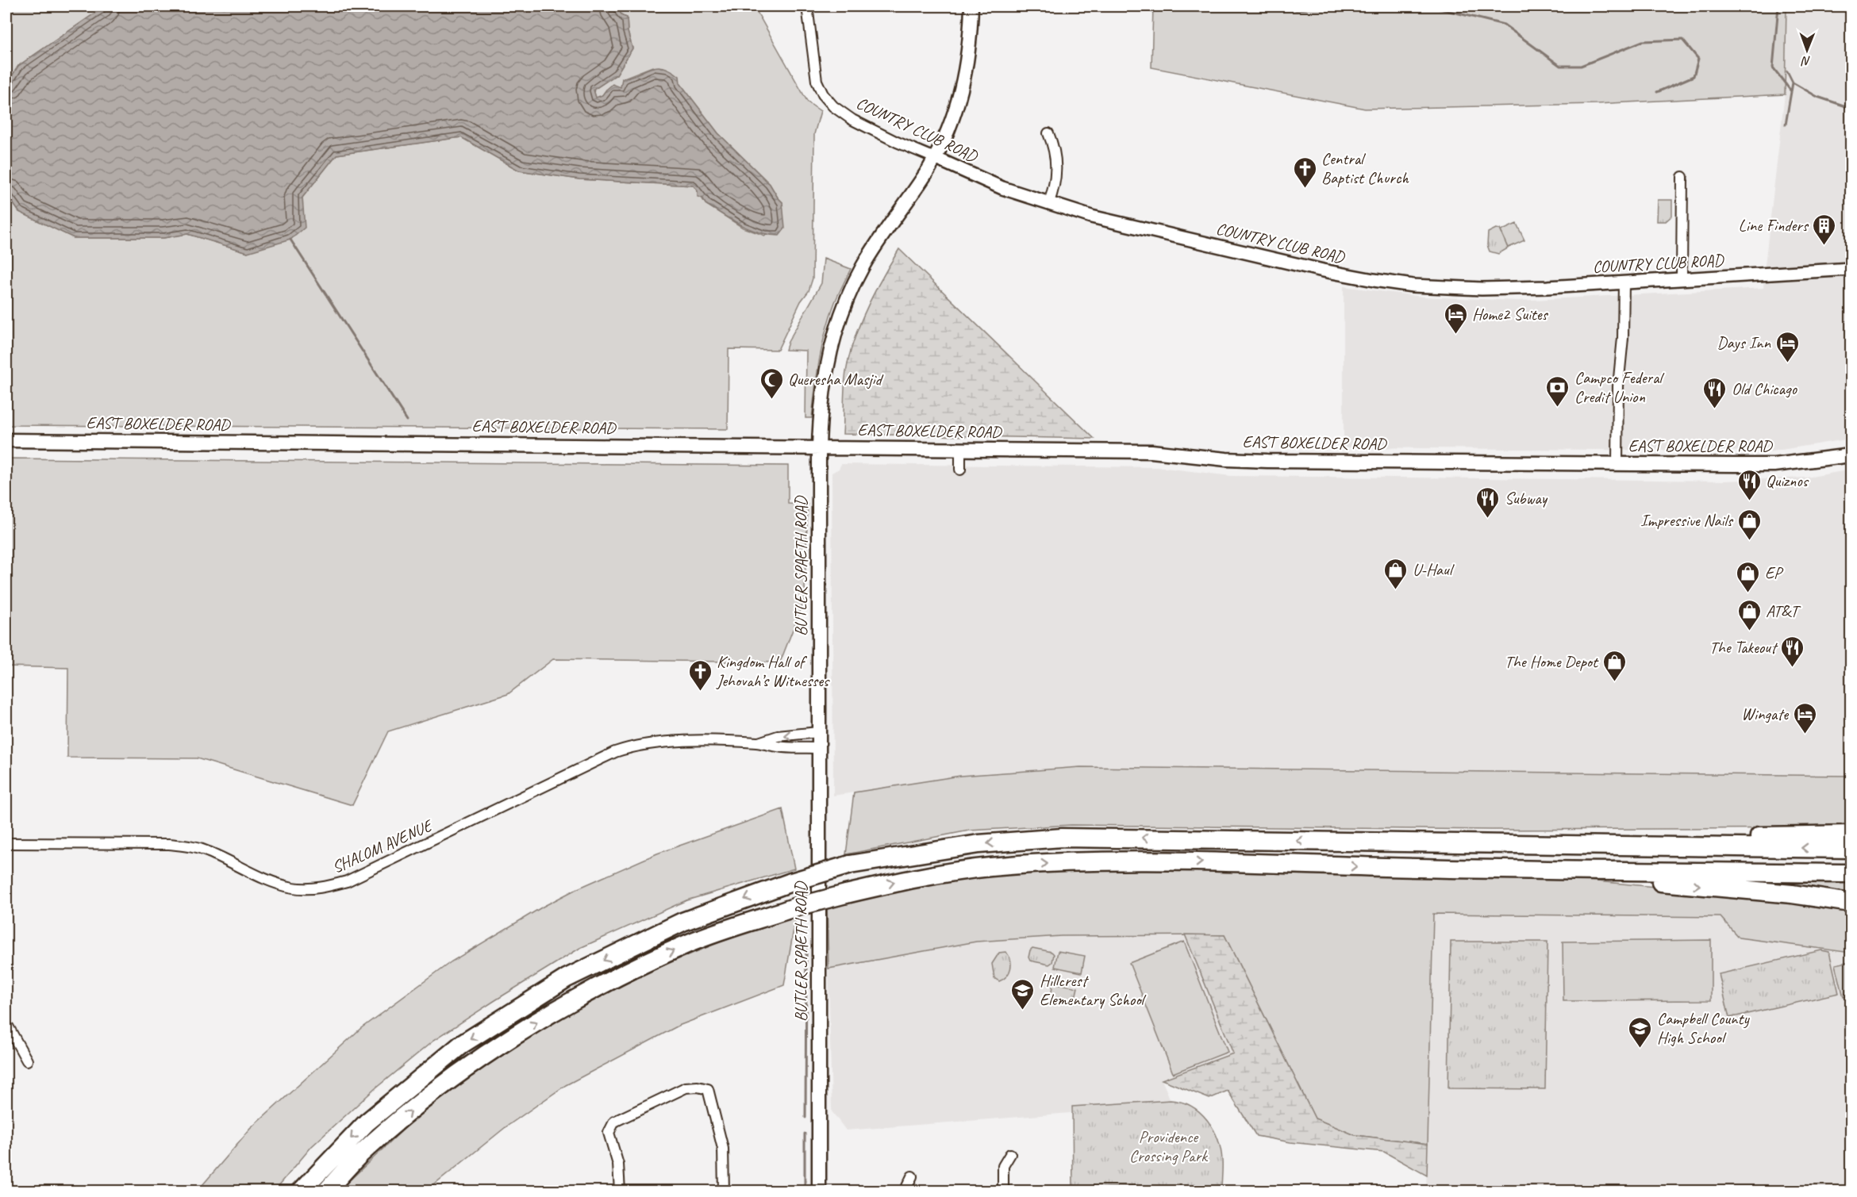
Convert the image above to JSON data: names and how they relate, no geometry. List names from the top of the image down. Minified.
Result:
{"streets":{"main road":["EAST BOXELDER ROAD","BUTLER SPAETH ROAD"],"street":["COUNTRY CLUB ROAD","SHALOM AVENUE"]},"crossings":[["COUNTRY CLUB ROAD","BUTLER SPAETH ROAD"],["EAST BOXELDER ROAD","BUTLER SPAETH ROAD"],["BUTLER SPAETH ROAD","SHALOM AVENUE"]],"parks":["Providence Crossing Park"],"places":{"church":["Central Baptist Church","Kingdom Hall of Jehovah’s Witnesses"],"building":["Line Finders"],"hotel":["Home2 Suites","Days Inn","Wingate"],"mosque":["Queresha Masjid"],"bank":["Campco Federal Credit Union"],"restaurant":["Old Chicago","Quiznos","Subway","The Takeout"],"shop":["Impressive Nails","U-Haul","EP","AT&T","The Home Depot"],"school or university":["Hillcrest Elementary School","Campbell County High School"]},"north":"bottom"}
